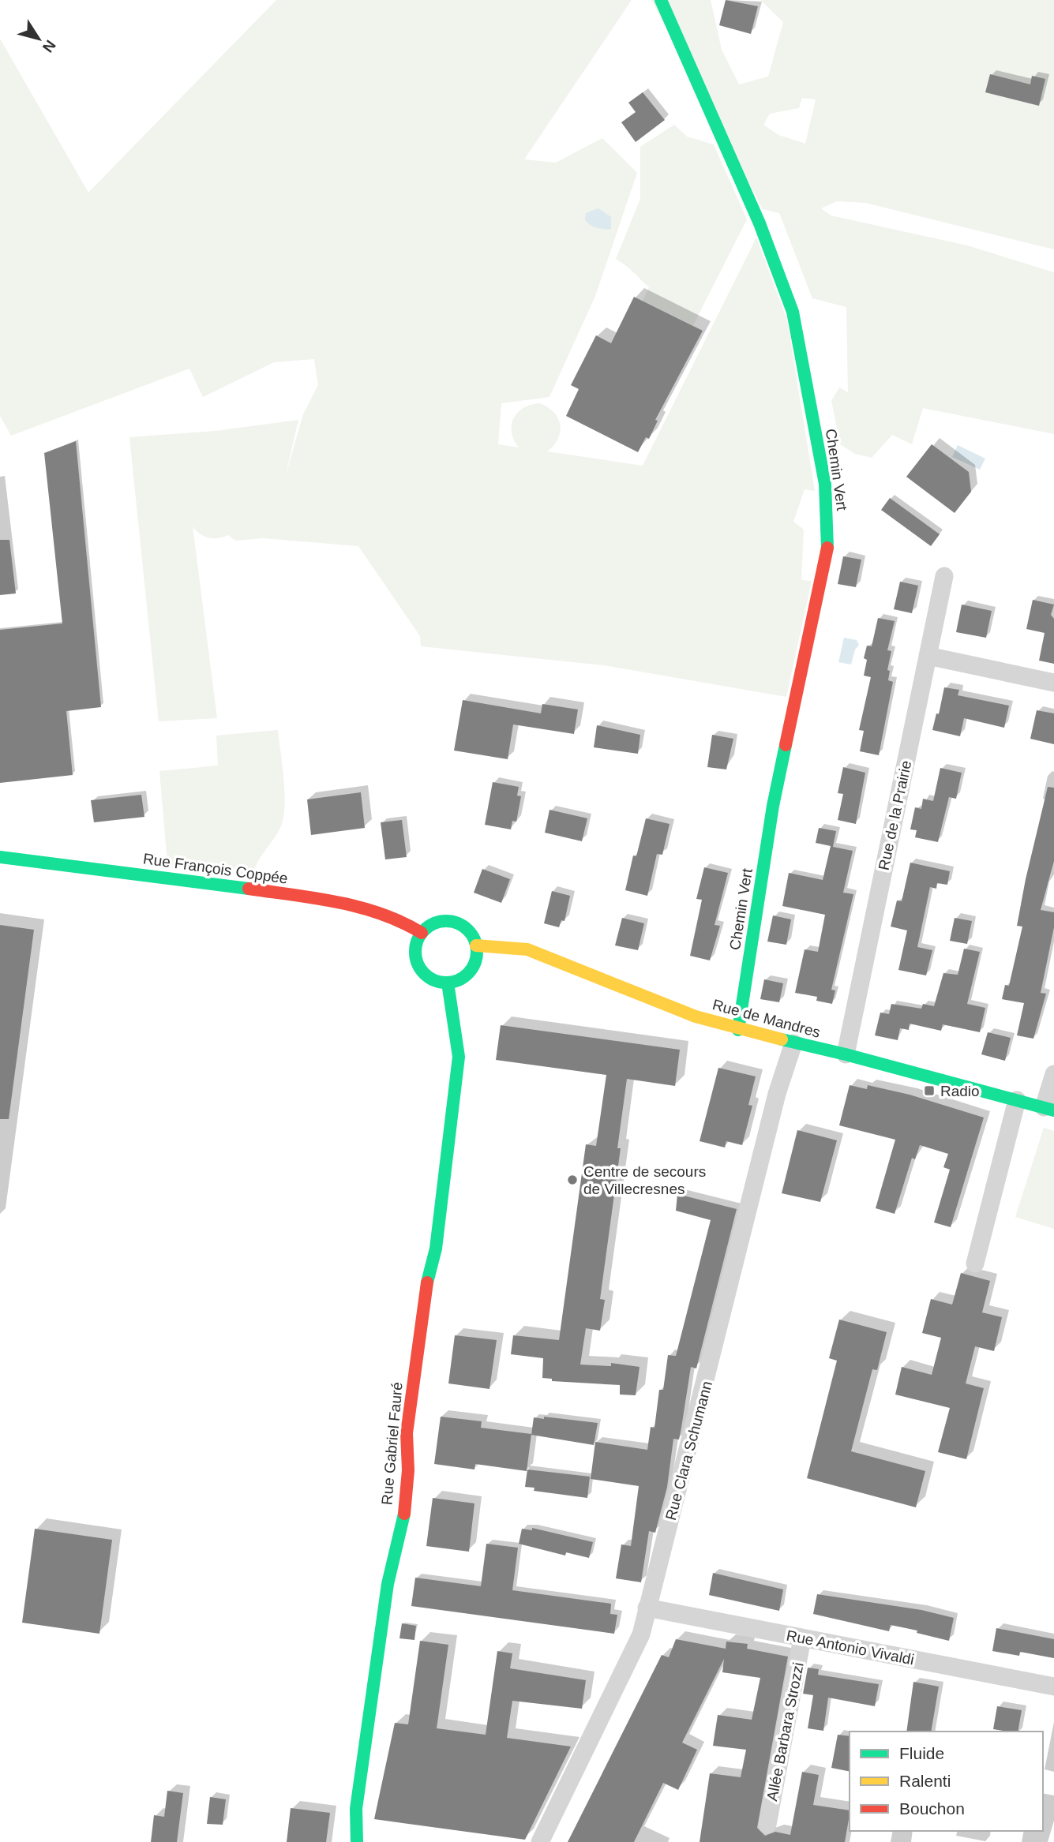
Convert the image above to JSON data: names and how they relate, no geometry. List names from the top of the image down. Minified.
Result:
{"streets":{"street":["Chemin Vert","Rue de la Prairie","Rue François Coppée","Rue de Mandres","Rue Gabriel Fauré","Rue Clara Schumann","Rue Antonio Vivaldi","Allée Barbara Strozzi"]},"crossings":[["Chemin Vert","Rue de Mandres"],["Rue de la Prairie","Rue de Mandres"],["Rue François Coppée","Rue de Mandres"],["Rue François Coppée","Rue Gabriel Fauré"],["Rue de Mandres","Rue Gabriel Fauré"],["Rue de Mandres","Rue Clara Schumann"],["Rue Clara Schumann","Rue Antonio Vivaldi"],["Rue Antonio Vivaldi","Allée Barbara Strozzi"]],"places":{"transit":["Radio"],"other":["Centre de secours de Villecresnes"]},"legend":["Fluide","Ralenti","Bouchon"],"north":"bottom right"}
